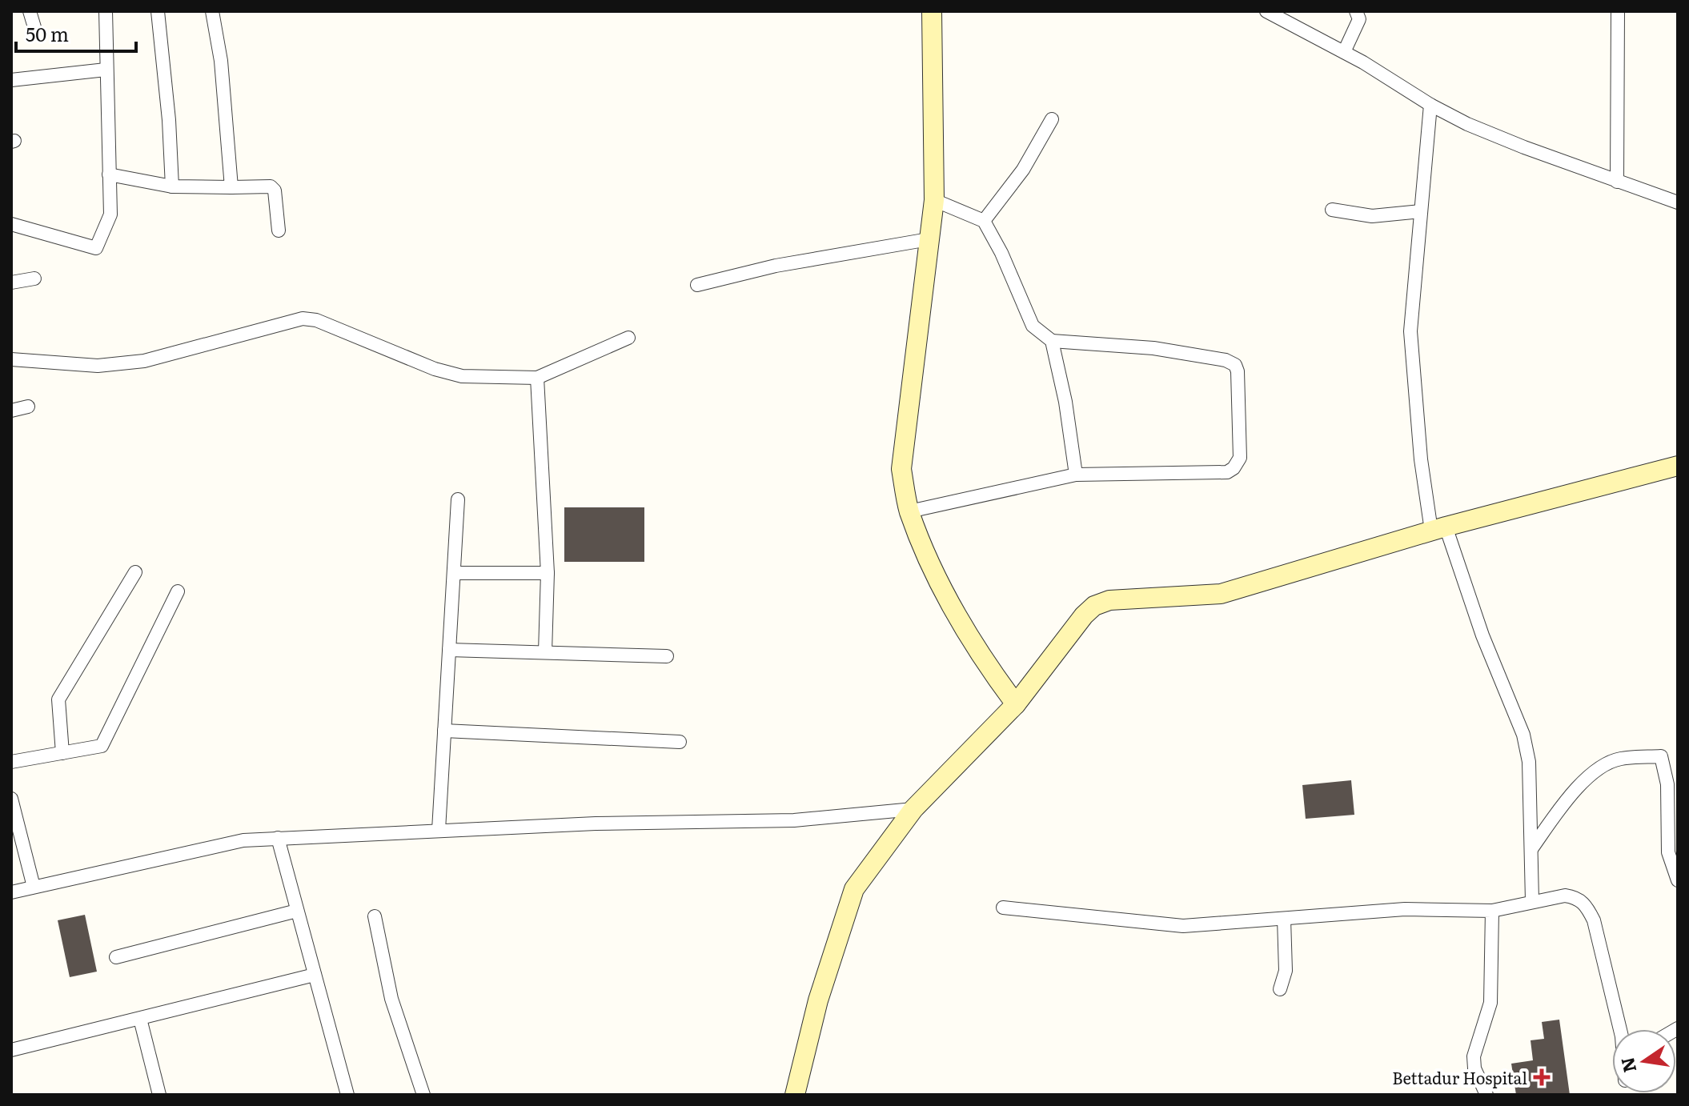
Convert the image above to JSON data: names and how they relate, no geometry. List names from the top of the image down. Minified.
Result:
{"places":{"health":["Bettadur Hospital"]},"scale_bar":"50 m","north":"left"}
